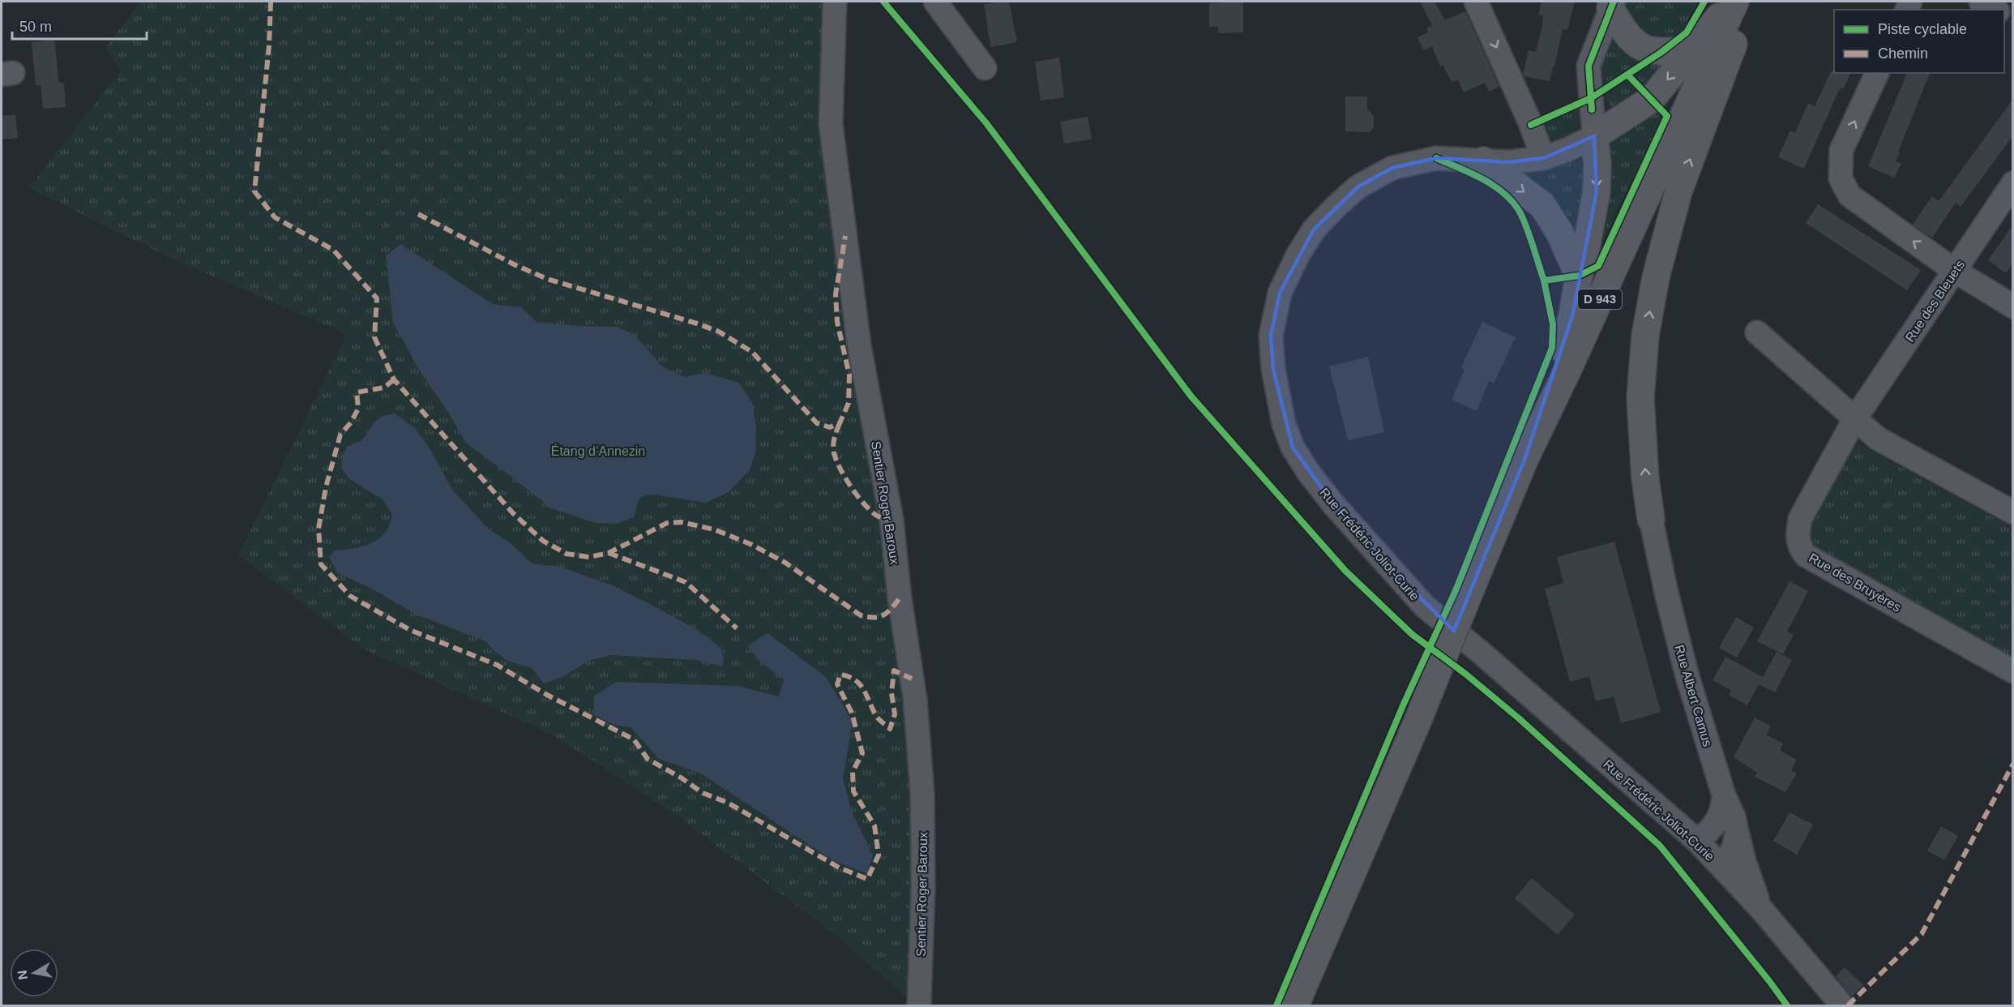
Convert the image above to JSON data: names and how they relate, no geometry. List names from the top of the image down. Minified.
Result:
{"streets":{"main road":["D 943"],"street":["Rue des Bleuets","Sentier Roger Baroux","Rue Frédéric Joliot-Curie","Rue des Bruyères","Rue Albert Camus"]},"crossings":[["Rue des Bleuets","Rue des Bruyères"],["Rue Frédéric Joliot-Curie","Rue Albert Camus"]],"parks":["Étang d’Annezin"],"legend":["Piste cyclable","Chemin"],"scale_bar":"50 m","north":"left"}
